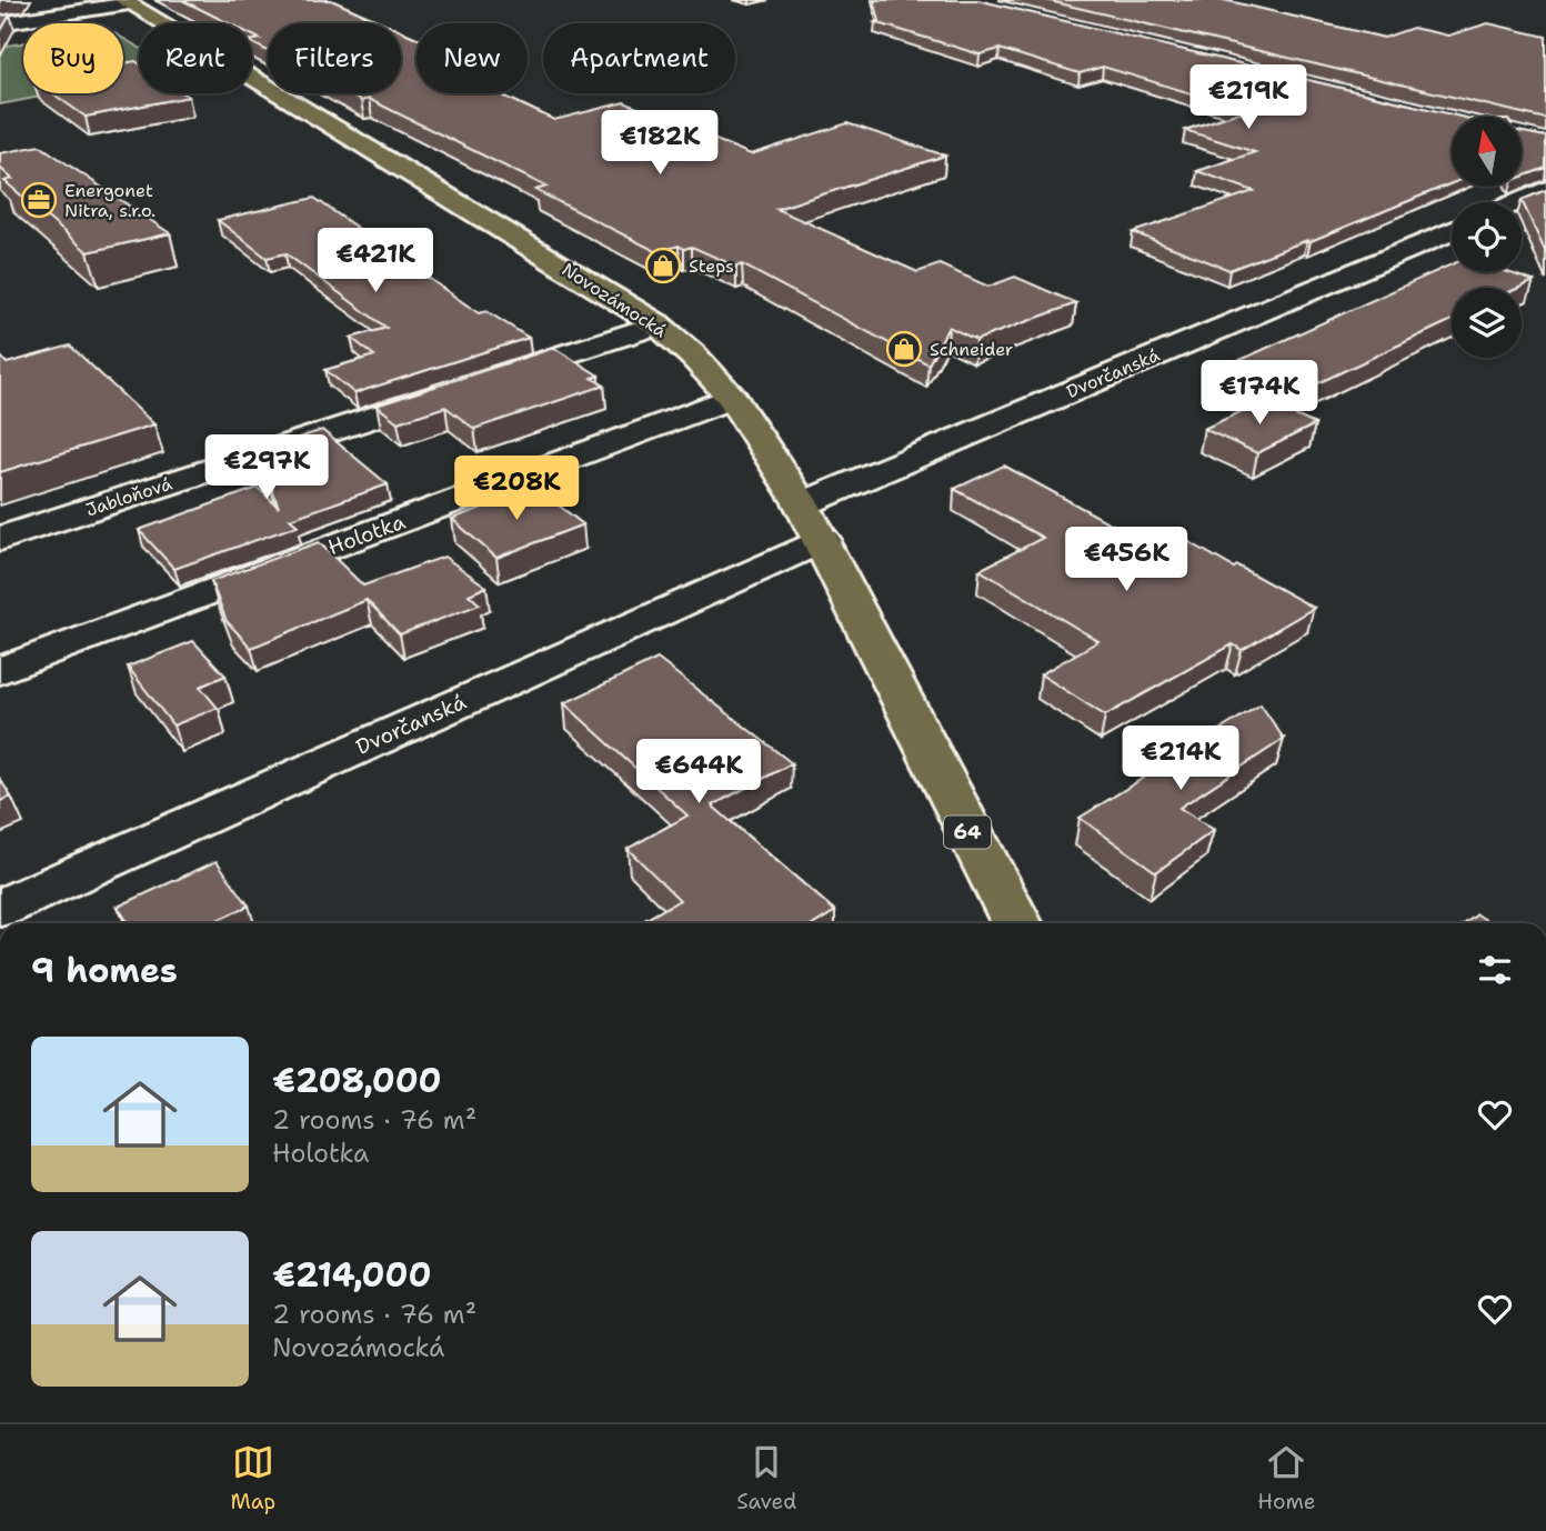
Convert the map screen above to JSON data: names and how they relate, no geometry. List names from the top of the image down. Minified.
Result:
{"streets":{"main road":["Novozámocká","64"],"street":["Dvorčanská","Jabloňová","Holotka"]},"crossings":[["Novozámocká","Dvorčanská"],["Novozámocká","Jabloňová"],["Novozámocká","Holotka"]],"places":{"office":["Energonet Nitra, s.r.o."],"shop":["Steps","Schneider"]},"north":"top","page":{"chip":["Buy","Rent","Filters","New","Apartment"],"price":["€219K","€182K","€421K","€174K","€297K","€208K","€456K","€214K","€644K"],"heading":"9 homes","list":[{"name":"€208,000","note":"2 rooms · 76 m² · Holotka"},{"name":"€214,000","note":"2 rooms · 76 m² · Novozámocká"}],"tabs":["Map","Saved","Home"]}}
